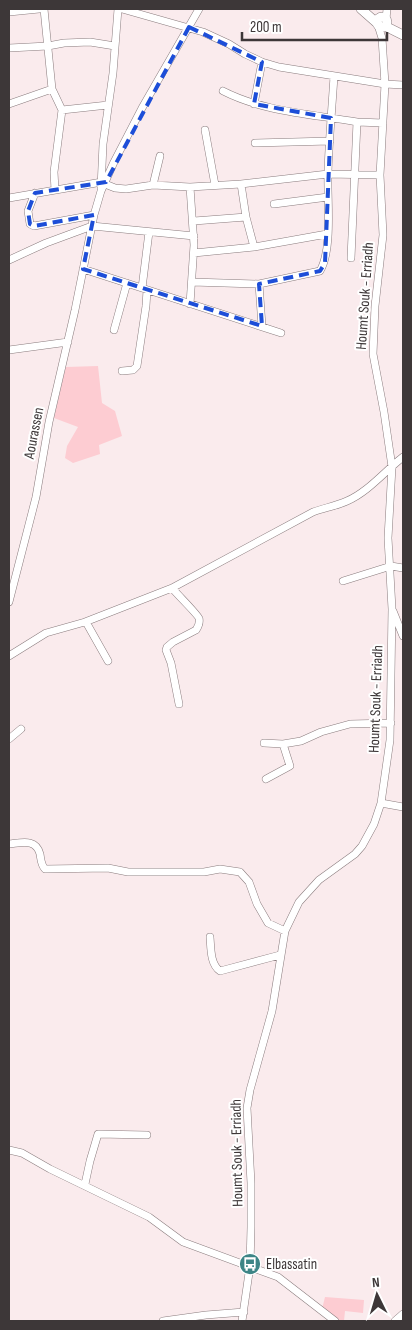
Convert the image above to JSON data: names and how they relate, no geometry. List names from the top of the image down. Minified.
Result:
{"streets":{"street":["Houmt Souk - Erriadh","Aourassen"]},"places":{"bus stop":["Elbassatin"]},"scale_bar":"200 m","north":"top"}
